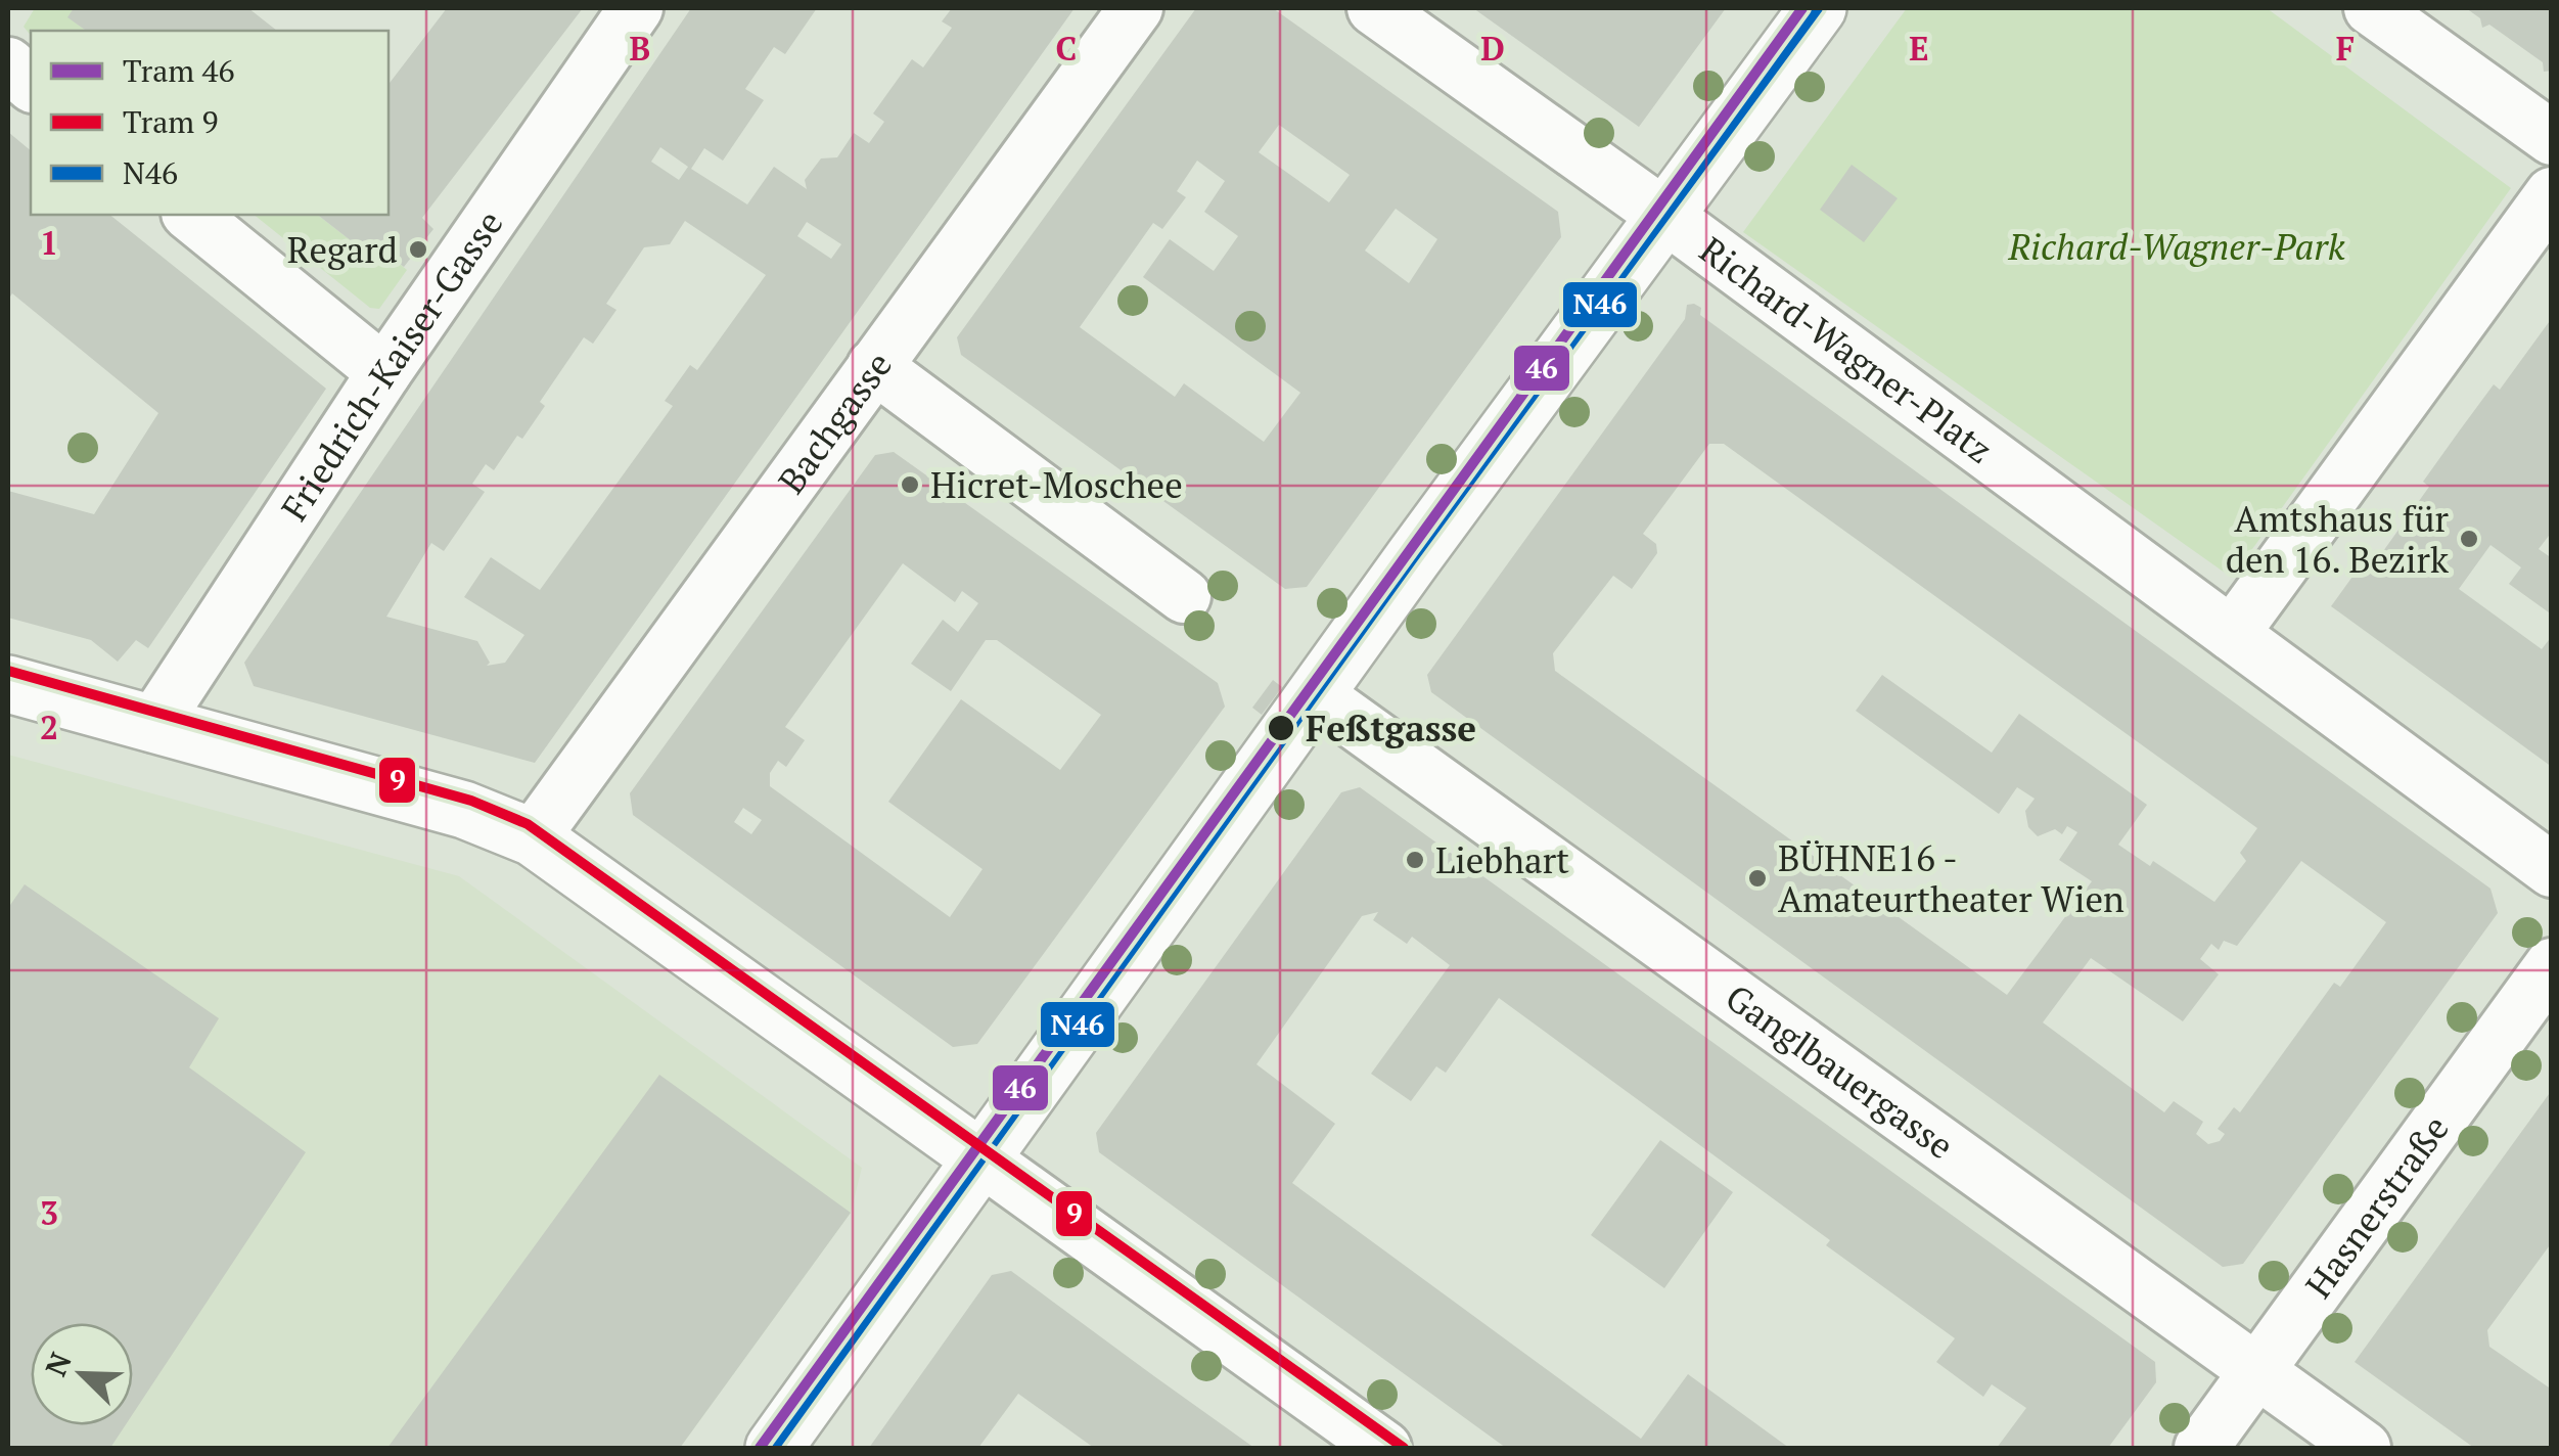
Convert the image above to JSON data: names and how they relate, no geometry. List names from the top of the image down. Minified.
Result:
{"streets":{"main road":["Richard-Wagner-Platz"],"street":["Friedrich-Kaiser-Gasse","Bachgasse","Ganglbauergasse","Hasnerstraße"]},"crossings":[["Ganglbauergasse","Hasnerstraße"]],"parks":["Richard-Wagner-Park"],"places":["Regard","Hicret-Moschee","Amtshaus für den 16. Bezirk","Feßtgasse","Liebhart","BÜHNE16 - Amateurtheater Wien"],"lines":["tram line 46","transit line N46","tram line 9"],"legend":["Tram 46","Tram 9","N46"],"north":"top left","grid":{"columns":["B","C","D","E","F"],"rows":["1","2","3"]}}
